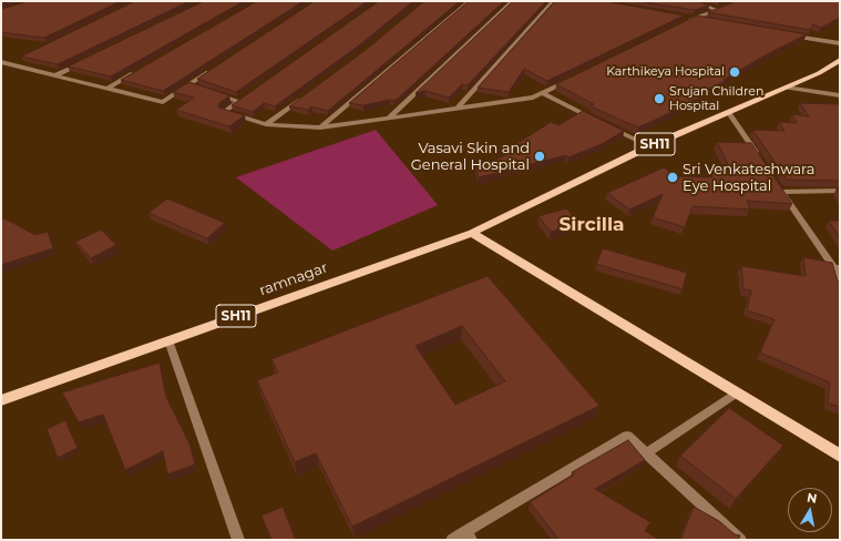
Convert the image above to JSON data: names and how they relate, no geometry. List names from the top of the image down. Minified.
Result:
{"streets":{"main road":["SH11","ramnagar"]},"crossings":[["SH11","ramnagar"]],"districts":["Sircilla"],"places":["Karthikeya Hospital","Srujan Children Hospital","Vasavi Skin and General Hospital","Sri Venkateshwara Eye Hospital"],"north":"top"}
